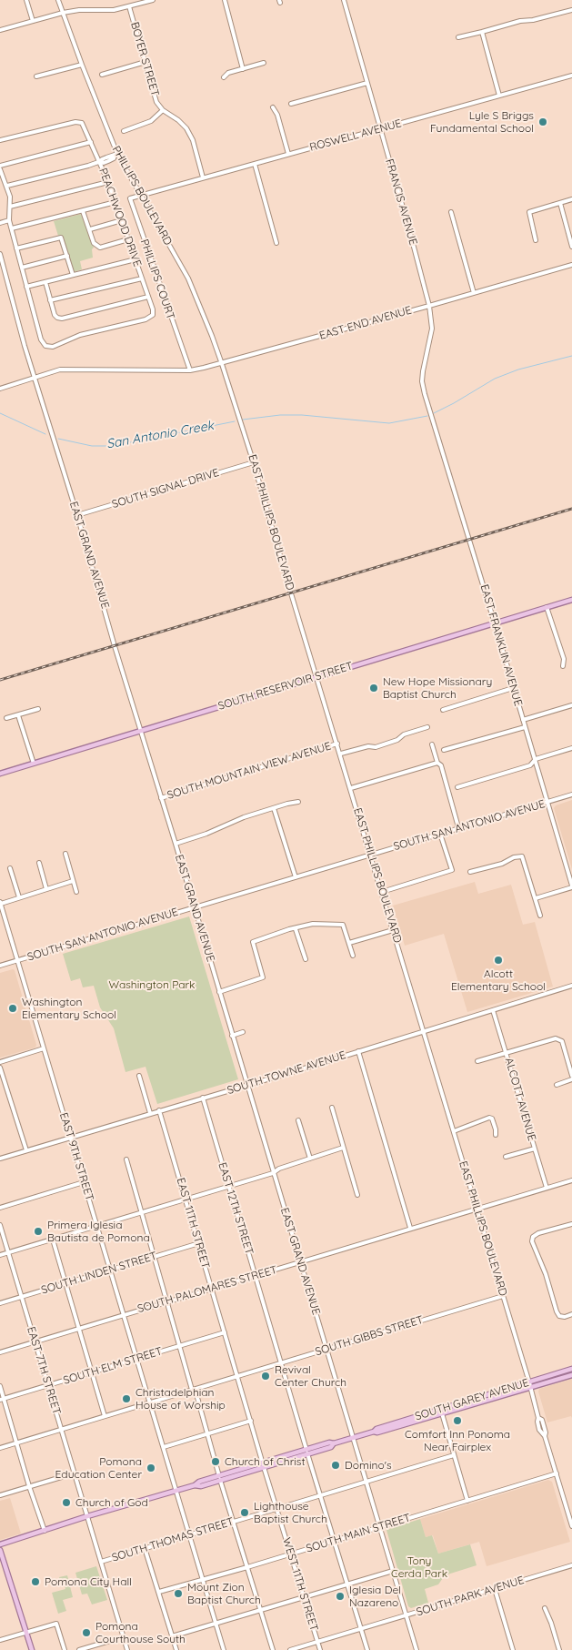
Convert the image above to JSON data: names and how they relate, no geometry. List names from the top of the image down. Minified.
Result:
{"streets":{"main road":["SOUTH RESERVOIR STREET","SOUTH GAREY AVENUE"],"street":["BOYER STREET","ROSWELL AVENUE","PHILLIPS BOULEVARD","FRANCIS AVENUE","PEACHWOOD DRIVE","PHILLIPS COURT","EAST END AVENUE","SOUTH SIGNAL DRIVE","EAST PHILLIPS BOULEVARD","EAST GRAND AVENUE","EAST FRANKLIN AVENUE","SOUTH MOUNTAIN VIEW AVENUE","SOUTH SAN ANTONIO AVENUE","SOUTH TOWNE AVENUE","ALCOTT AVENUE","EAST 9TH STREET","EAST 12TH STREET","EAST 11TH STREET","SOUTH LINDEN STREET","SOUTH PALOMARES STREET","SOUTH GIBBS STREET","SOUTH ELM STREET","EAST 7TH STREET","SOUTH MAIN STREET","SOUTH THOMAS STREET","WEST 11TH STREET","SOUTH PARK AVENUE"]},"crossings":[["BOYER STREET","ROSWELL AVENUE"],["ROSWELL AVENUE","PHILLIPS BOULEVARD"],["ROSWELL AVENUE","FRANCIS AVENUE"],["ROSWELL AVENUE","PHILLIPS COURT"],["PHILLIPS BOULEVARD","PHILLIPS COURT"],["PHILLIPS BOULEVARD","EAST END AVENUE"],["PHILLIPS BOULEVARD","EAST PHILLIPS BOULEVARD"],["FRANCIS AVENUE","EAST END AVENUE"],["FRANCIS AVENUE","EAST FRANKLIN AVENUE"],["PHILLIPS COURT","EAST END AVENUE"],["EAST END AVENUE","EAST PHILLIPS BOULEVARD"],["EAST END AVENUE","EAST GRAND AVENUE"],["SOUTH SIGNAL DRIVE","EAST PHILLIPS BOULEVARD"],["SOUTH SIGNAL DRIVE","EAST GRAND AVENUE"],["EAST PHILLIPS BOULEVARD","SOUTH RESERVOIR STREET"],["EAST PHILLIPS BOULEVARD","SOUTH MOUNTAIN VIEW AVENUE"],["EAST PHILLIPS BOULEVARD","SOUTH SAN ANTONIO AVENUE"],["EAST PHILLIPS BOULEVARD","SOUTH TOWNE AVENUE"],["EAST PHILLIPS BOULEVARD","SOUTH PALOMARES STREET"],["EAST PHILLIPS BOULEVARD","SOUTH GIBBS STREET"],["EAST PHILLIPS BOULEVARD","SOUTH GAREY AVENUE"],["EAST PHILLIPS BOULEVARD","SOUTH MAIN STREET"],["EAST GRAND AVENUE","SOUTH RESERVOIR STREET"],["EAST GRAND AVENUE","SOUTH MOUNTAIN VIEW AVENUE"],["EAST GRAND AVENUE","SOUTH SAN ANTONIO AVENUE"],["EAST GRAND AVENUE","SOUTH TOWNE AVENUE"],["EAST GRAND AVENUE","SOUTH PALOMARES STREET"],["EAST GRAND AVENUE","SOUTH GIBBS STREET"],["EAST GRAND AVENUE","SOUTH GAREY AVENUE"],["EAST GRAND AVENUE","SOUTH MAIN STREET"],["EAST GRAND AVENUE","SOUTH THOMAS STREET"],["EAST GRAND AVENUE","SOUTH PARK AVENUE"],["EAST FRANKLIN AVENUE","SOUTH RESERVOIR STREET"],["EAST FRANKLIN AVENUE","SOUTH SAN ANTONIO AVENUE"],["SOUTH SAN ANTONIO AVENUE","EAST 9TH STREET"],["SOUTH TOWNE AVENUE","ALCOTT AVENUE"],["SOUTH TOWNE AVENUE","EAST 9TH STREET"],["SOUTH TOWNE AVENUE","EAST 12TH STREET"],["SOUTH TOWNE AVENUE","EAST 11TH STREET"],["ALCOTT AVENUE","SOUTH PALOMARES STREET"],["EAST 9TH STREET","SOUTH LINDEN STREET"],["EAST 9TH STREET","SOUTH PALOMARES STREET"],["EAST 9TH STREET","SOUTH GIBBS STREET"],["EAST 9TH STREET","SOUTH ELM STREET"],["EAST 9TH STREET","SOUTH GAREY AVENUE"],["EAST 9TH STREET","SOUTH MAIN STREET"],["EAST 9TH STREET","SOUTH THOMAS STREET"],["EAST 12TH STREET","SOUTH PALOMARES STREET"],["EAST 12TH STREET","SOUTH GIBBS STREET"],["EAST 12TH STREET","SOUTH GAREY AVENUE"],["EAST 12TH STREET","SOUTH MAIN STREET"],["EAST 12TH STREET","SOUTH THOMAS STREET"],["EAST 12TH STREET","SOUTH PARK AVENUE"],["EAST 11TH STREET","SOUTH LINDEN STREET"],["EAST 11TH STREET","SOUTH PALOMARES STREET"],["EAST 11TH STREET","SOUTH GIBBS STREET"],["EAST 11TH STREET","SOUTH ELM STREET"],["EAST 11TH STREET","SOUTH GAREY AVENUE"],["EAST 11TH STREET","WEST 11TH STREET"],["SOUTH LINDEN STREET","EAST 7TH STREET"],["SOUTH PALOMARES STREET","EAST 7TH STREET"],["SOUTH GIBBS STREET","EAST 7TH STREET"],["SOUTH ELM STREET","EAST 7TH STREET"],["EAST 7TH STREET","SOUTH GAREY AVENUE"],["EAST 7TH STREET","SOUTH THOMAS STREET"],["SOUTH GAREY AVENUE","WEST 11TH STREET"],["SOUTH MAIN STREET","WEST 11TH STREET"],["SOUTH THOMAS STREET","WEST 11TH STREET"],["WEST 11TH STREET","SOUTH PARK AVENUE"]],"water":["San Antonio Creek"],"parks":["Washington Park","Tony Cerda Park"],"places":["Lyle S Briggs Fundamental School","New Hope Missionary Baptist Church","Alcott Elementary School","Washington Elementary School","Primera Iglesia Bautista de Pomona","Revival Center Church","Christadelphian House of Worship","Comfort Inn Ponoma Near Fairplex","Church of Christ","Domino's","Pomona Education Center","Church of God","Lighthouse Baptist Church","Pomona City Hall","Mount Zion Baptist Church","Iglesia Del Nazareno","Pomona Courthouse South"]}
